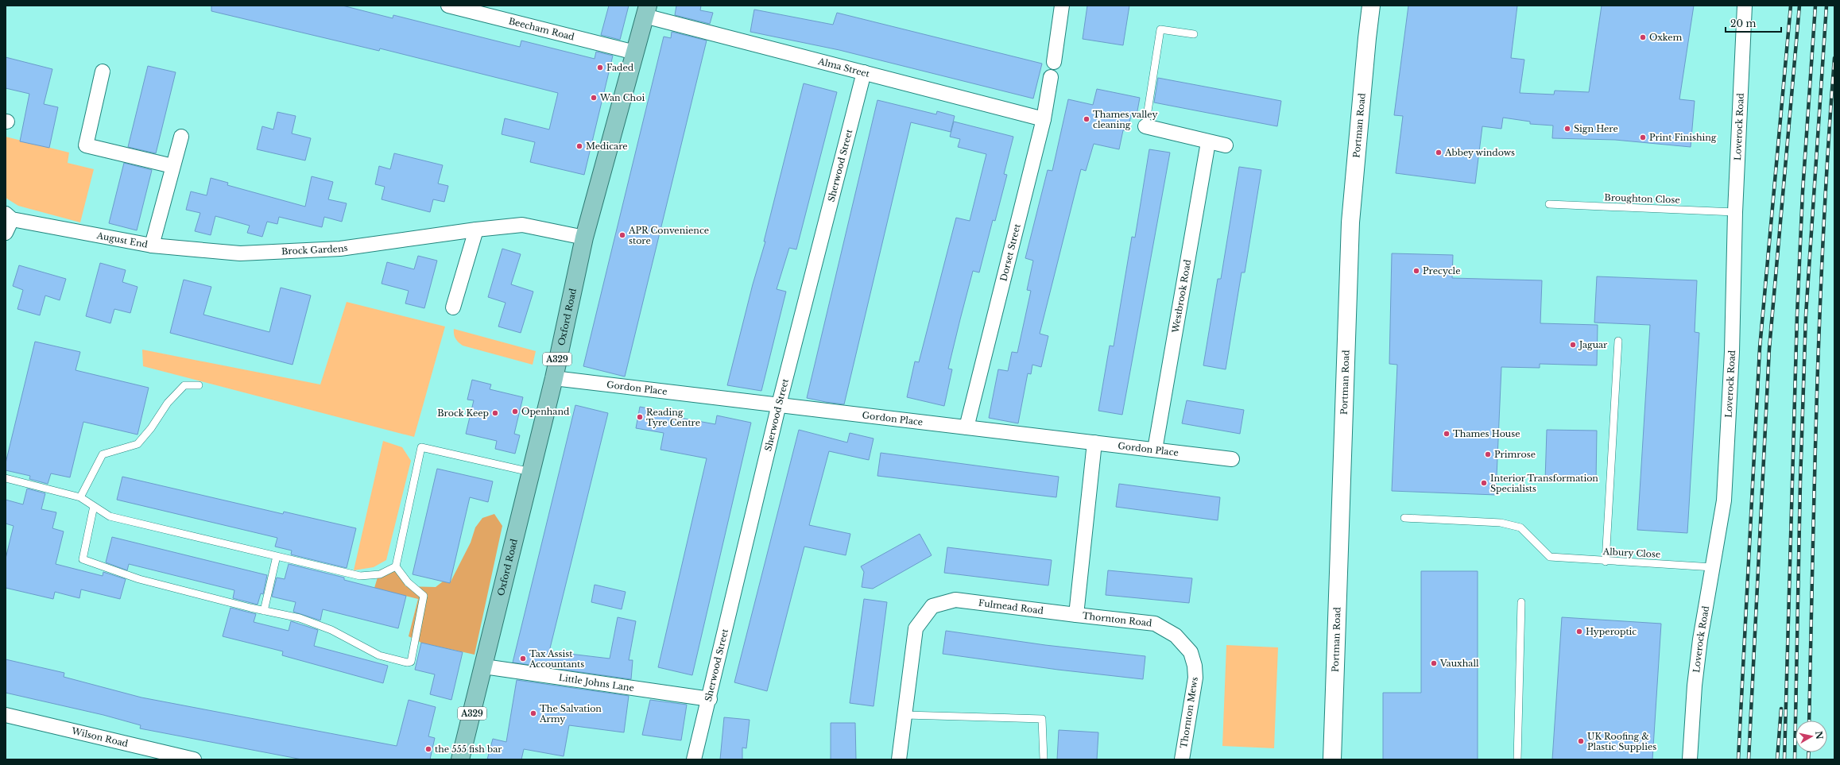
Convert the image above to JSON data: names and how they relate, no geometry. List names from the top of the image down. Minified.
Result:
{"streets":{"main road":["Oxford Road","A329"],"street":["Beecham Road","Alma Street","Portman Road","Loverock Road","Sherwood Street","August End","Brock Gardens","Dorset Street","Westbrook Road","Gordon Place","Fulmead Road","Thornton Road","Little Johns Lane","Thornton Mews","Wilson Road"],"lane":["Broughton Close","Albury Close"]},"crossings":[["Beecham Road","Oxford Road"],["Alma Street","Sherwood Street"],["Alma Street","Dorset Street"],["Alma Street","Oxford Road"],["Loverock Road","Broughton Close"],["Loverock Road","Albury Close"],["Sherwood Street","Gordon Place"],["Sherwood Street","Little Johns Lane"],["August End","Brock Gardens"],["Brock Gardens","Oxford Road"],["Dorset Street","Gordon Place"],["Westbrook Road","Gordon Place"],["Oxford Road","Gordon Place"],["Oxford Road","Little Johns Lane"],["Fulmead Road","Thornton Road"],["Thornton Road","Thornton Mews"]],"places":["Oxkem","Faded","Wan Choi","Thames valley cleaning","Sign Here","Print Finishing","Medicare","Abbey windows","APR Convenience store","Precycle","Jaguar","Openhand","Brock Keep","Reading Tyre Centre","Thames House","Primrose","Interior Transformation Specialists","Hyperoptic","Tax Assist Accountants","Vauxhall","The Salvation Army","UK Roofing & Plastic Supplies","the 555 fish bar"],"scale_bar":"20 m","north":"right"}
